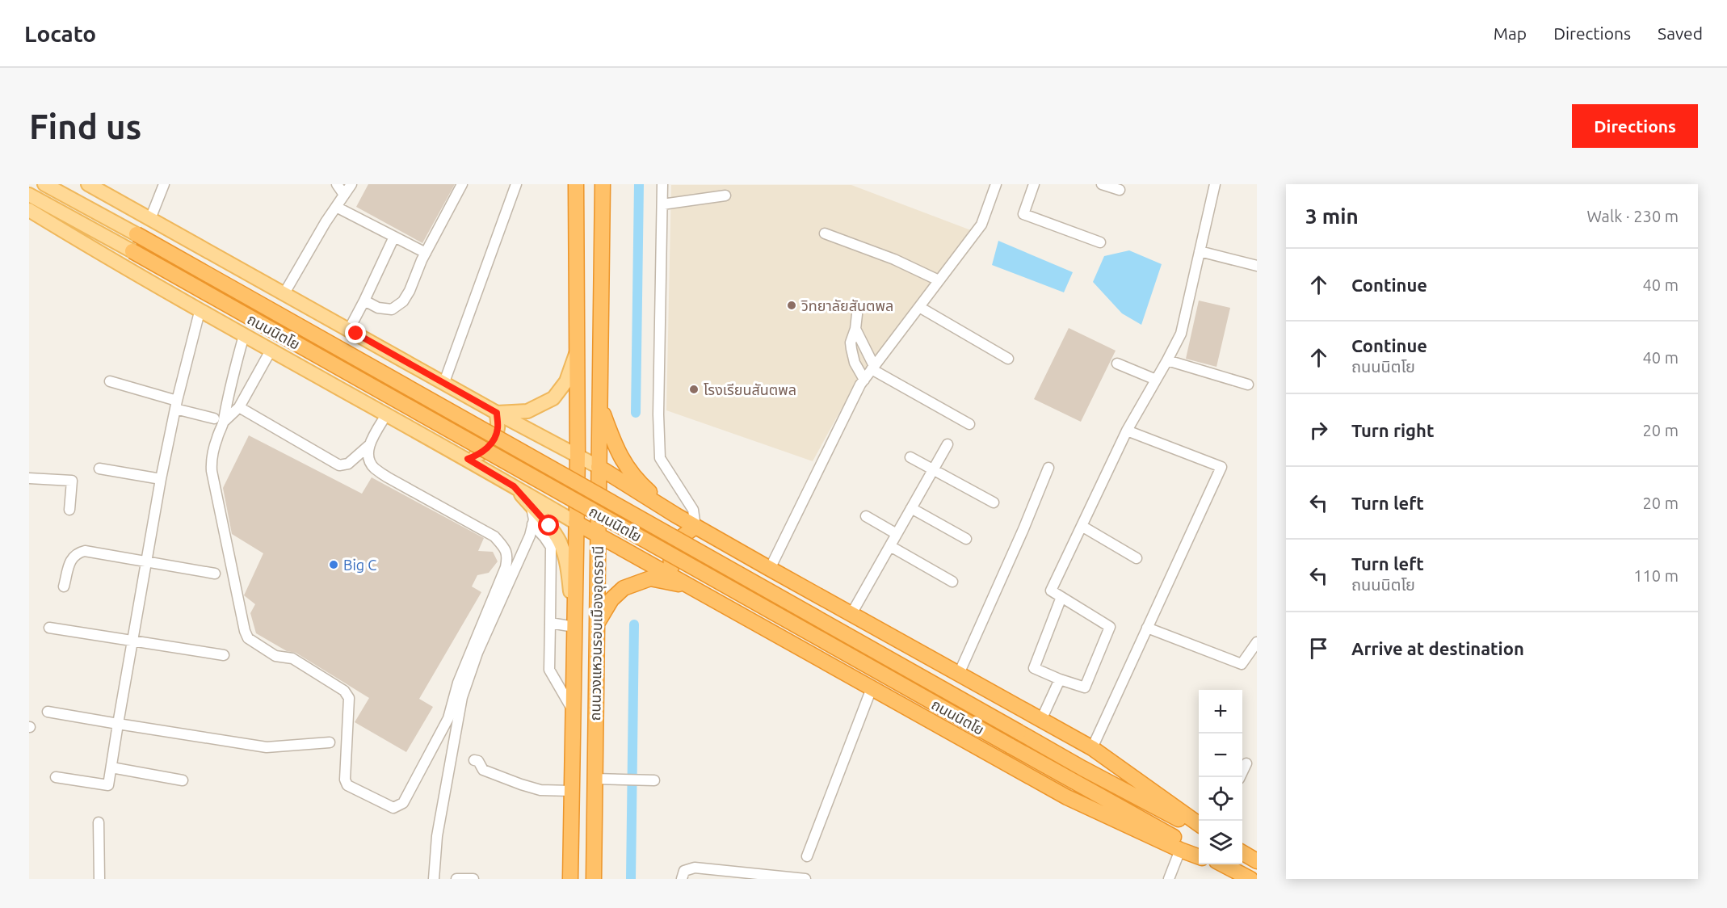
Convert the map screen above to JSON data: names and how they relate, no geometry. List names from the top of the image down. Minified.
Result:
{"streets":{"highway":["ถนนนิตโย","ถนนวงแหวนรอบเมืองอุดรธานี"]},"crossings":[["ถนนนิตโย","ถนนวงแหวนรอบเมืองอุดรธานี"]],"places":["วิทยาลัยสันตพล","โรงเรียนสันตพล","Big C"],"page":{"header":"Locato","nav":["Map","Directions","Saved"],"buttons":"Directions","title":"Find us","heading":["3 min","Walk · 230 m"],"list":[["Continue","40 m"],["Continue","ถนนนิตโย","40 m"],["Turn right","20 m"],["Turn left","20 m"],["Turn left","ถนนนิตโย","110 m"],"Arrive at destination"],"map_buttons":["+","−"]}}
